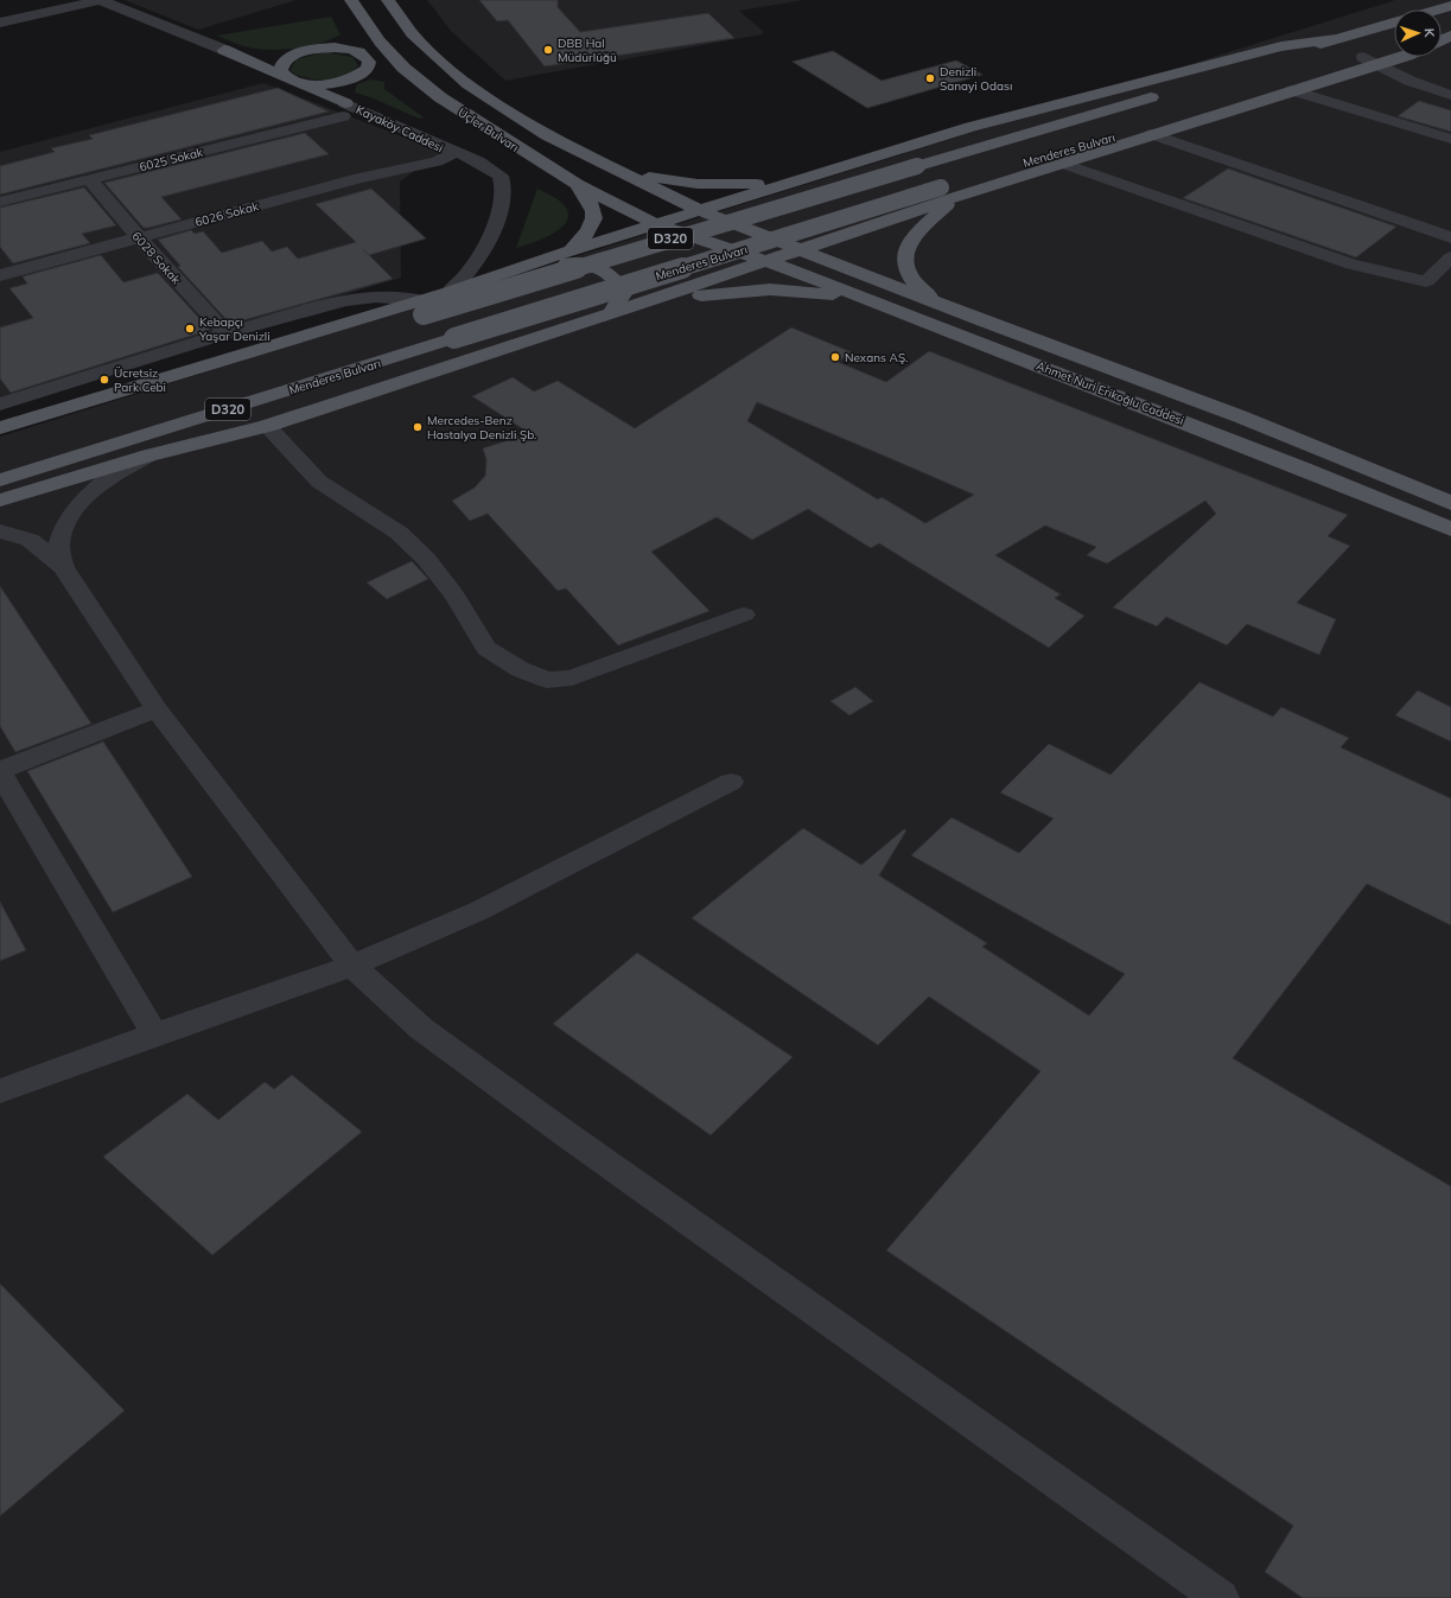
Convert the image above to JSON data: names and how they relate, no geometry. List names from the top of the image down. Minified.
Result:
{"streets":{"main road":["Üçler Bulvarı","Menderes Bulvarı","D320","Ahmet Nuri Erikoğlu Caddesi"],"street":["Kayaköy Caddesi","6025 Sokak","6026 Sokak","6028 Sokak"]},"crossings":[["Kayaköy Caddesi","6025 Sokak"],["Kayaköy Caddesi","6026 Sokak"],["Üçler Bulvarı","Ahmet Nuri Erikoğlu Caddesi"],["6025 Sokak","6028 Sokak"],["6026 Sokak","6028 Sokak"]],"places":["DBB Hal Müdürlüğü","Denizli Sanayi Odası","Kebapçı Yaşar Denizli","Nexans AŞ.","Ücretsiz Park Cebi","Mercedes-Benz Hastalya Denizli Şb."],"north":"right"}
